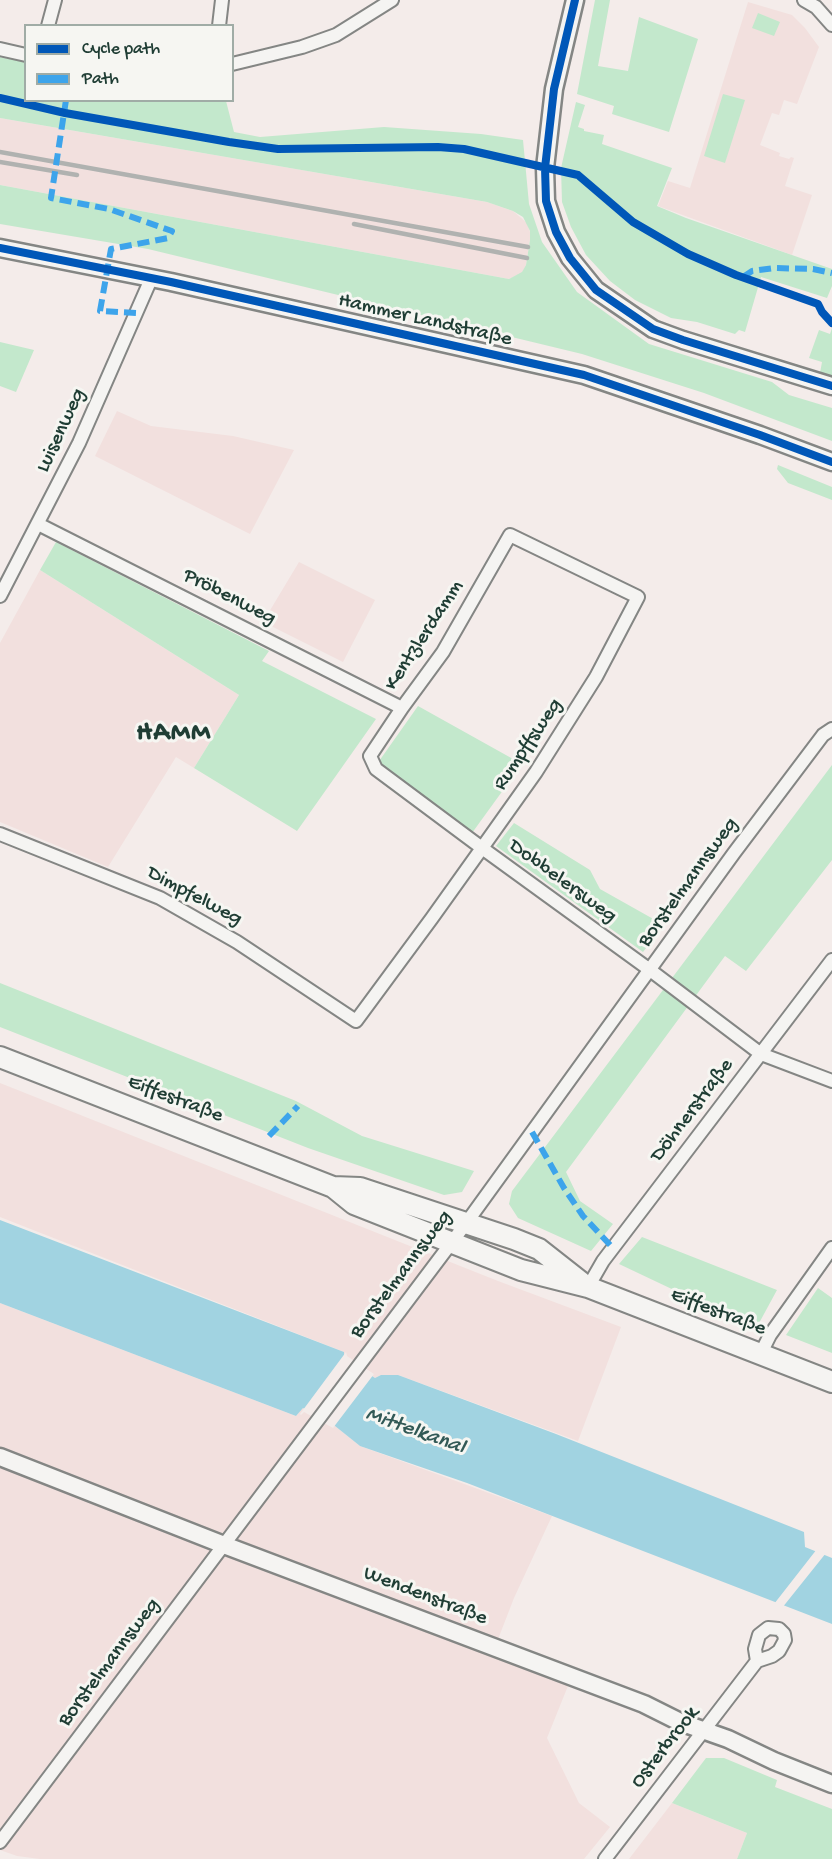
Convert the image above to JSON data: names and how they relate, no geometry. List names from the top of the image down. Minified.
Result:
{"streets":{"main road":["Eiffestraße"],"street":["Hammer Landstraße","Luisenweg","Pröbenweg","Kentzlerdamm","Rumpffsweg","Dobbelersweg","Borstelmannsweg","Dimpfelweg","Döhnerstraße","Wendenstraße","Osterbrook"]},"crossings":[["Hammer Landstraße","Luisenweg"],["Luisenweg","Pröbenweg"],["Pröbenweg","Kentzlerdamm"],["Kentzlerdamm","Rumpffsweg"],["Kentzlerdamm","Dobbelersweg"],["Rumpffsweg","Dobbelersweg"],["Rumpffsweg","Dimpfelweg"],["Dobbelersweg","Borstelmannsweg"],["Dobbelersweg","Döhnerstraße"],["Borstelmannsweg","Eiffestraße"],["Borstelmannsweg","Wendenstraße"],["Eiffestraße","Döhnerstraße"],["Wendenstraße","Osterbrook"]],"districts":["HAMM"],"water":["Mittelkanal"],"legend":["Cycle path","Path"]}
